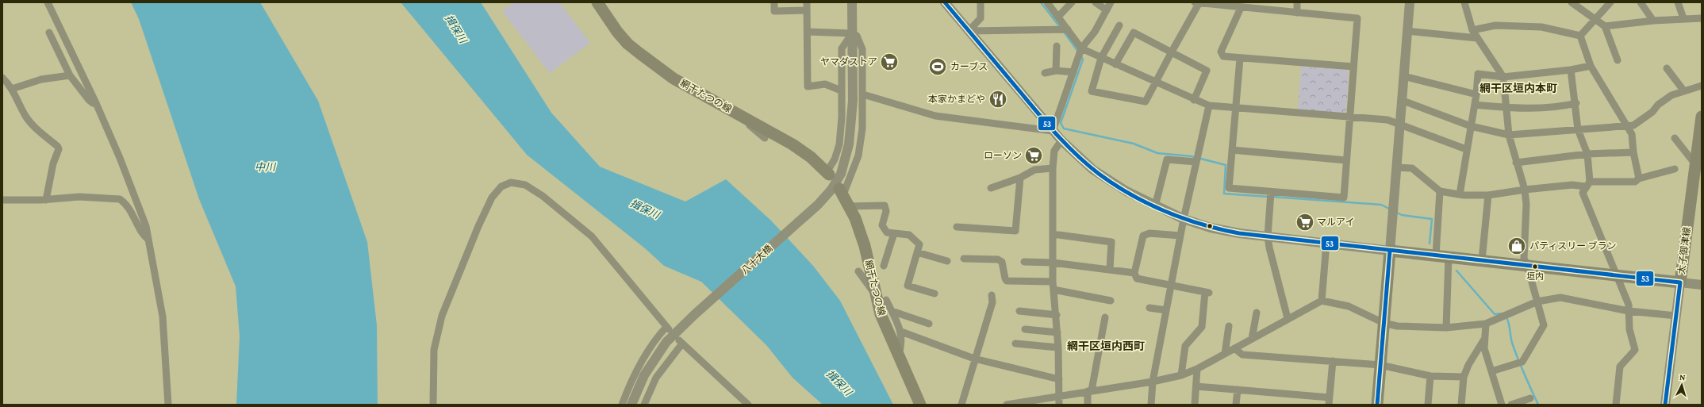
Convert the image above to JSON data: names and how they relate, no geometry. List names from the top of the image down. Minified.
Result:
{"streets":{"main road":["網干たつの線","太子御津線"],"street":["八十大橋"]},"districts":["網干区垣内本町","網干区垣内西町"],"water":["揖保川","中川"],"places":{"supermarket":["ヤマダストア","ローソン","マルアイ"],"sports":["カーブス"],"restaurant":["本家かまどや"],"shop":["パティスリー ブラン"],"other":["垣内"]},"lines":["transit line 53"],"north":"top"}
